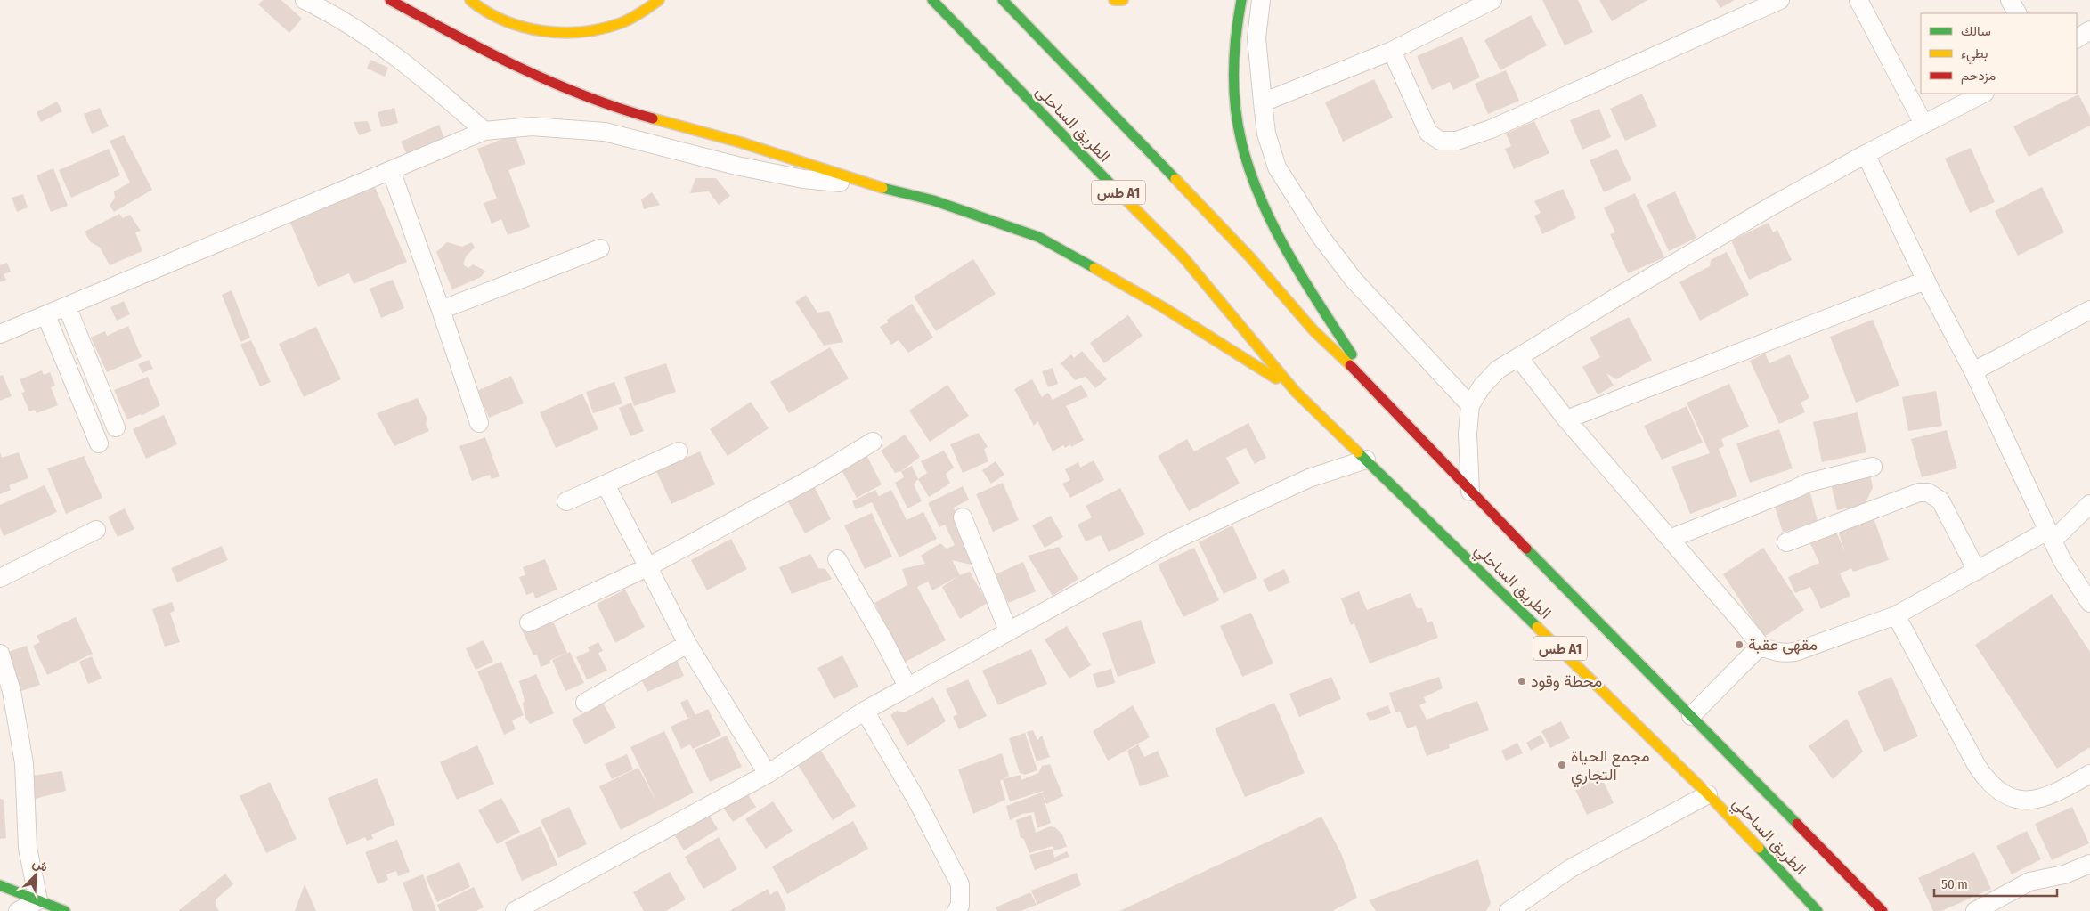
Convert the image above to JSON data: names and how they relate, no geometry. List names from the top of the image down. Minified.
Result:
{"streets":{"main road":["الطريق الساحلى","طس A1","الطريق الساحلي"]},"crossings":[["الطريق الساحلى","الطريق الساحلي"],["طس A1","الطريق الساحلي"]],"places":["مقهى عقبة","محطة وقود","مجمع الحياة التجاري"],"legend":["سالك","بطيء","مزدحم"],"scale_bar":"50 m","north":"top right"}
